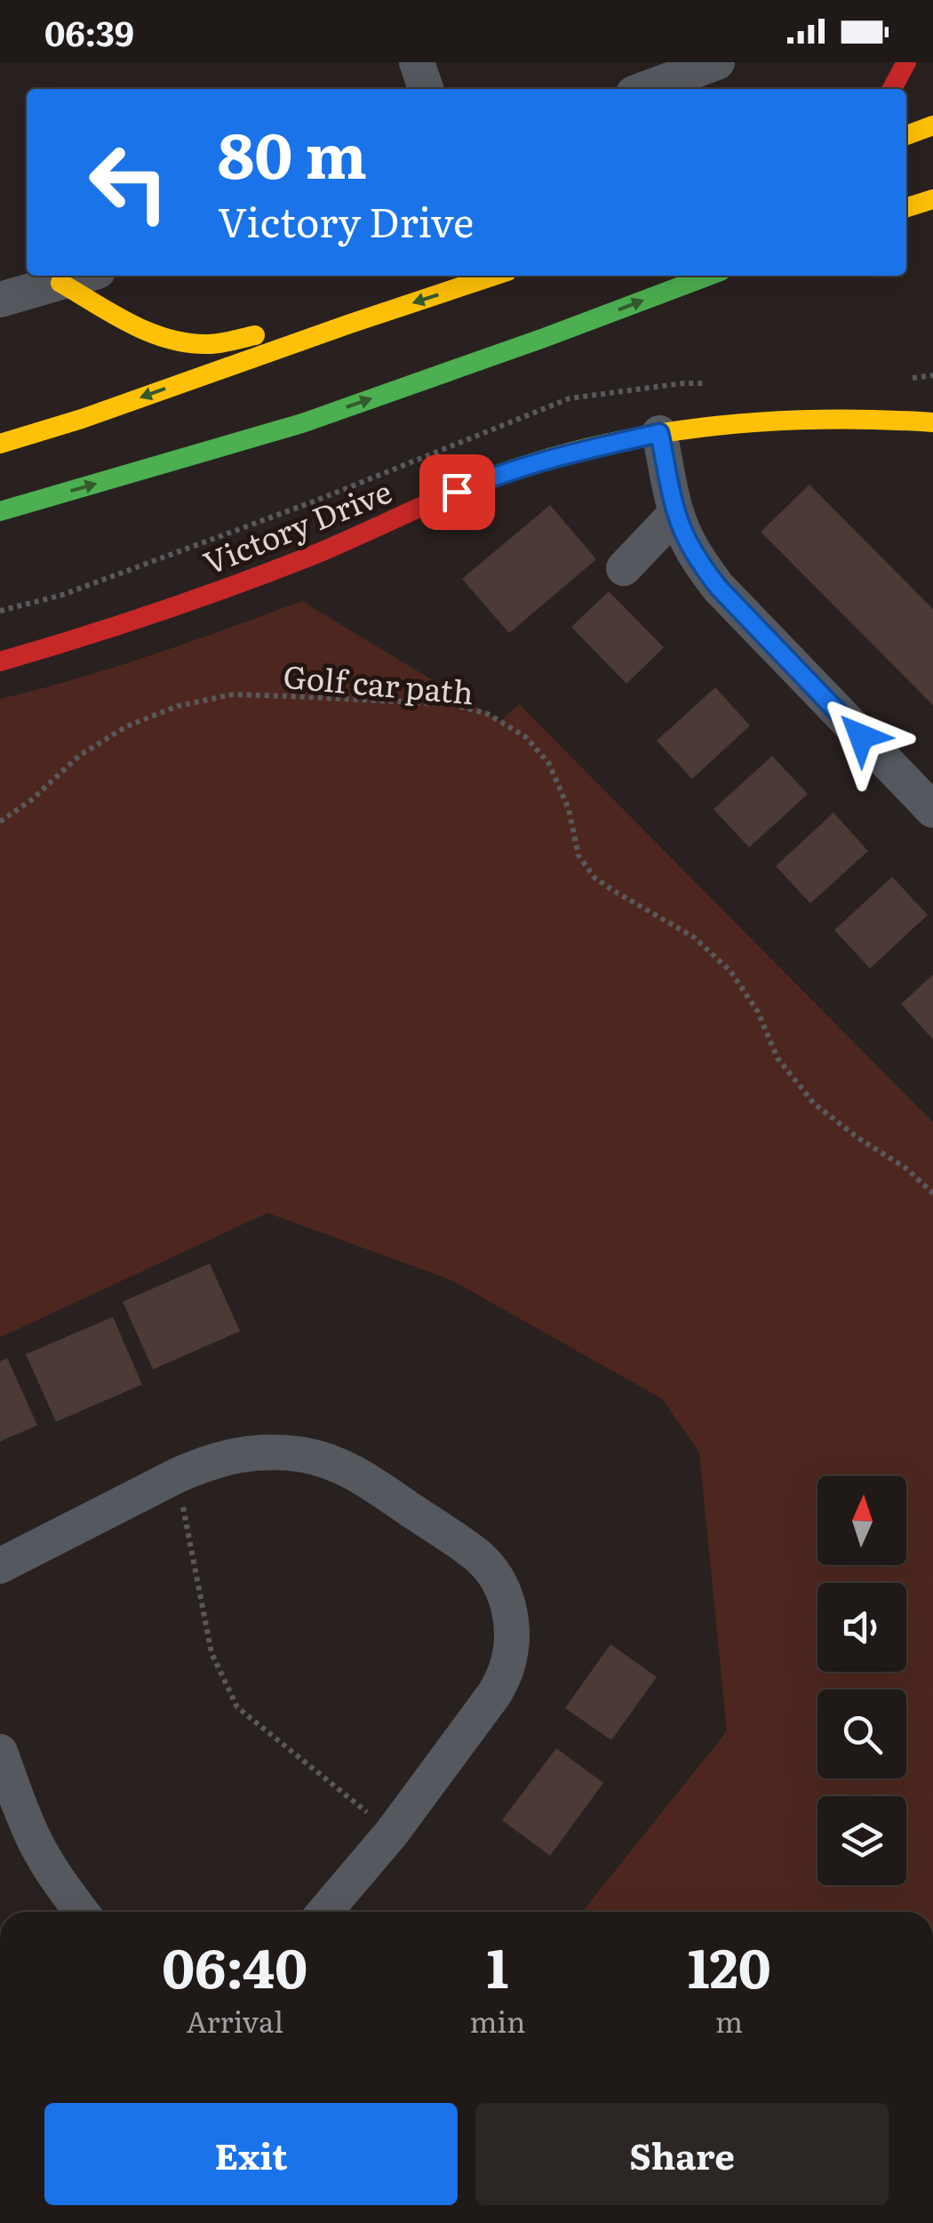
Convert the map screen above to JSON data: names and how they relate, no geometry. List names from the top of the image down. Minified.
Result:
{"streets":{"street":["Victory Drive"],"path":["Golf car path"]},"north":"top","page":{"status":"06:39","turn":["80 m","Victory Drive"],"eta":["06:40","Arrival","1","min","120","m"],"buttons":["Exit","Share"]}}
